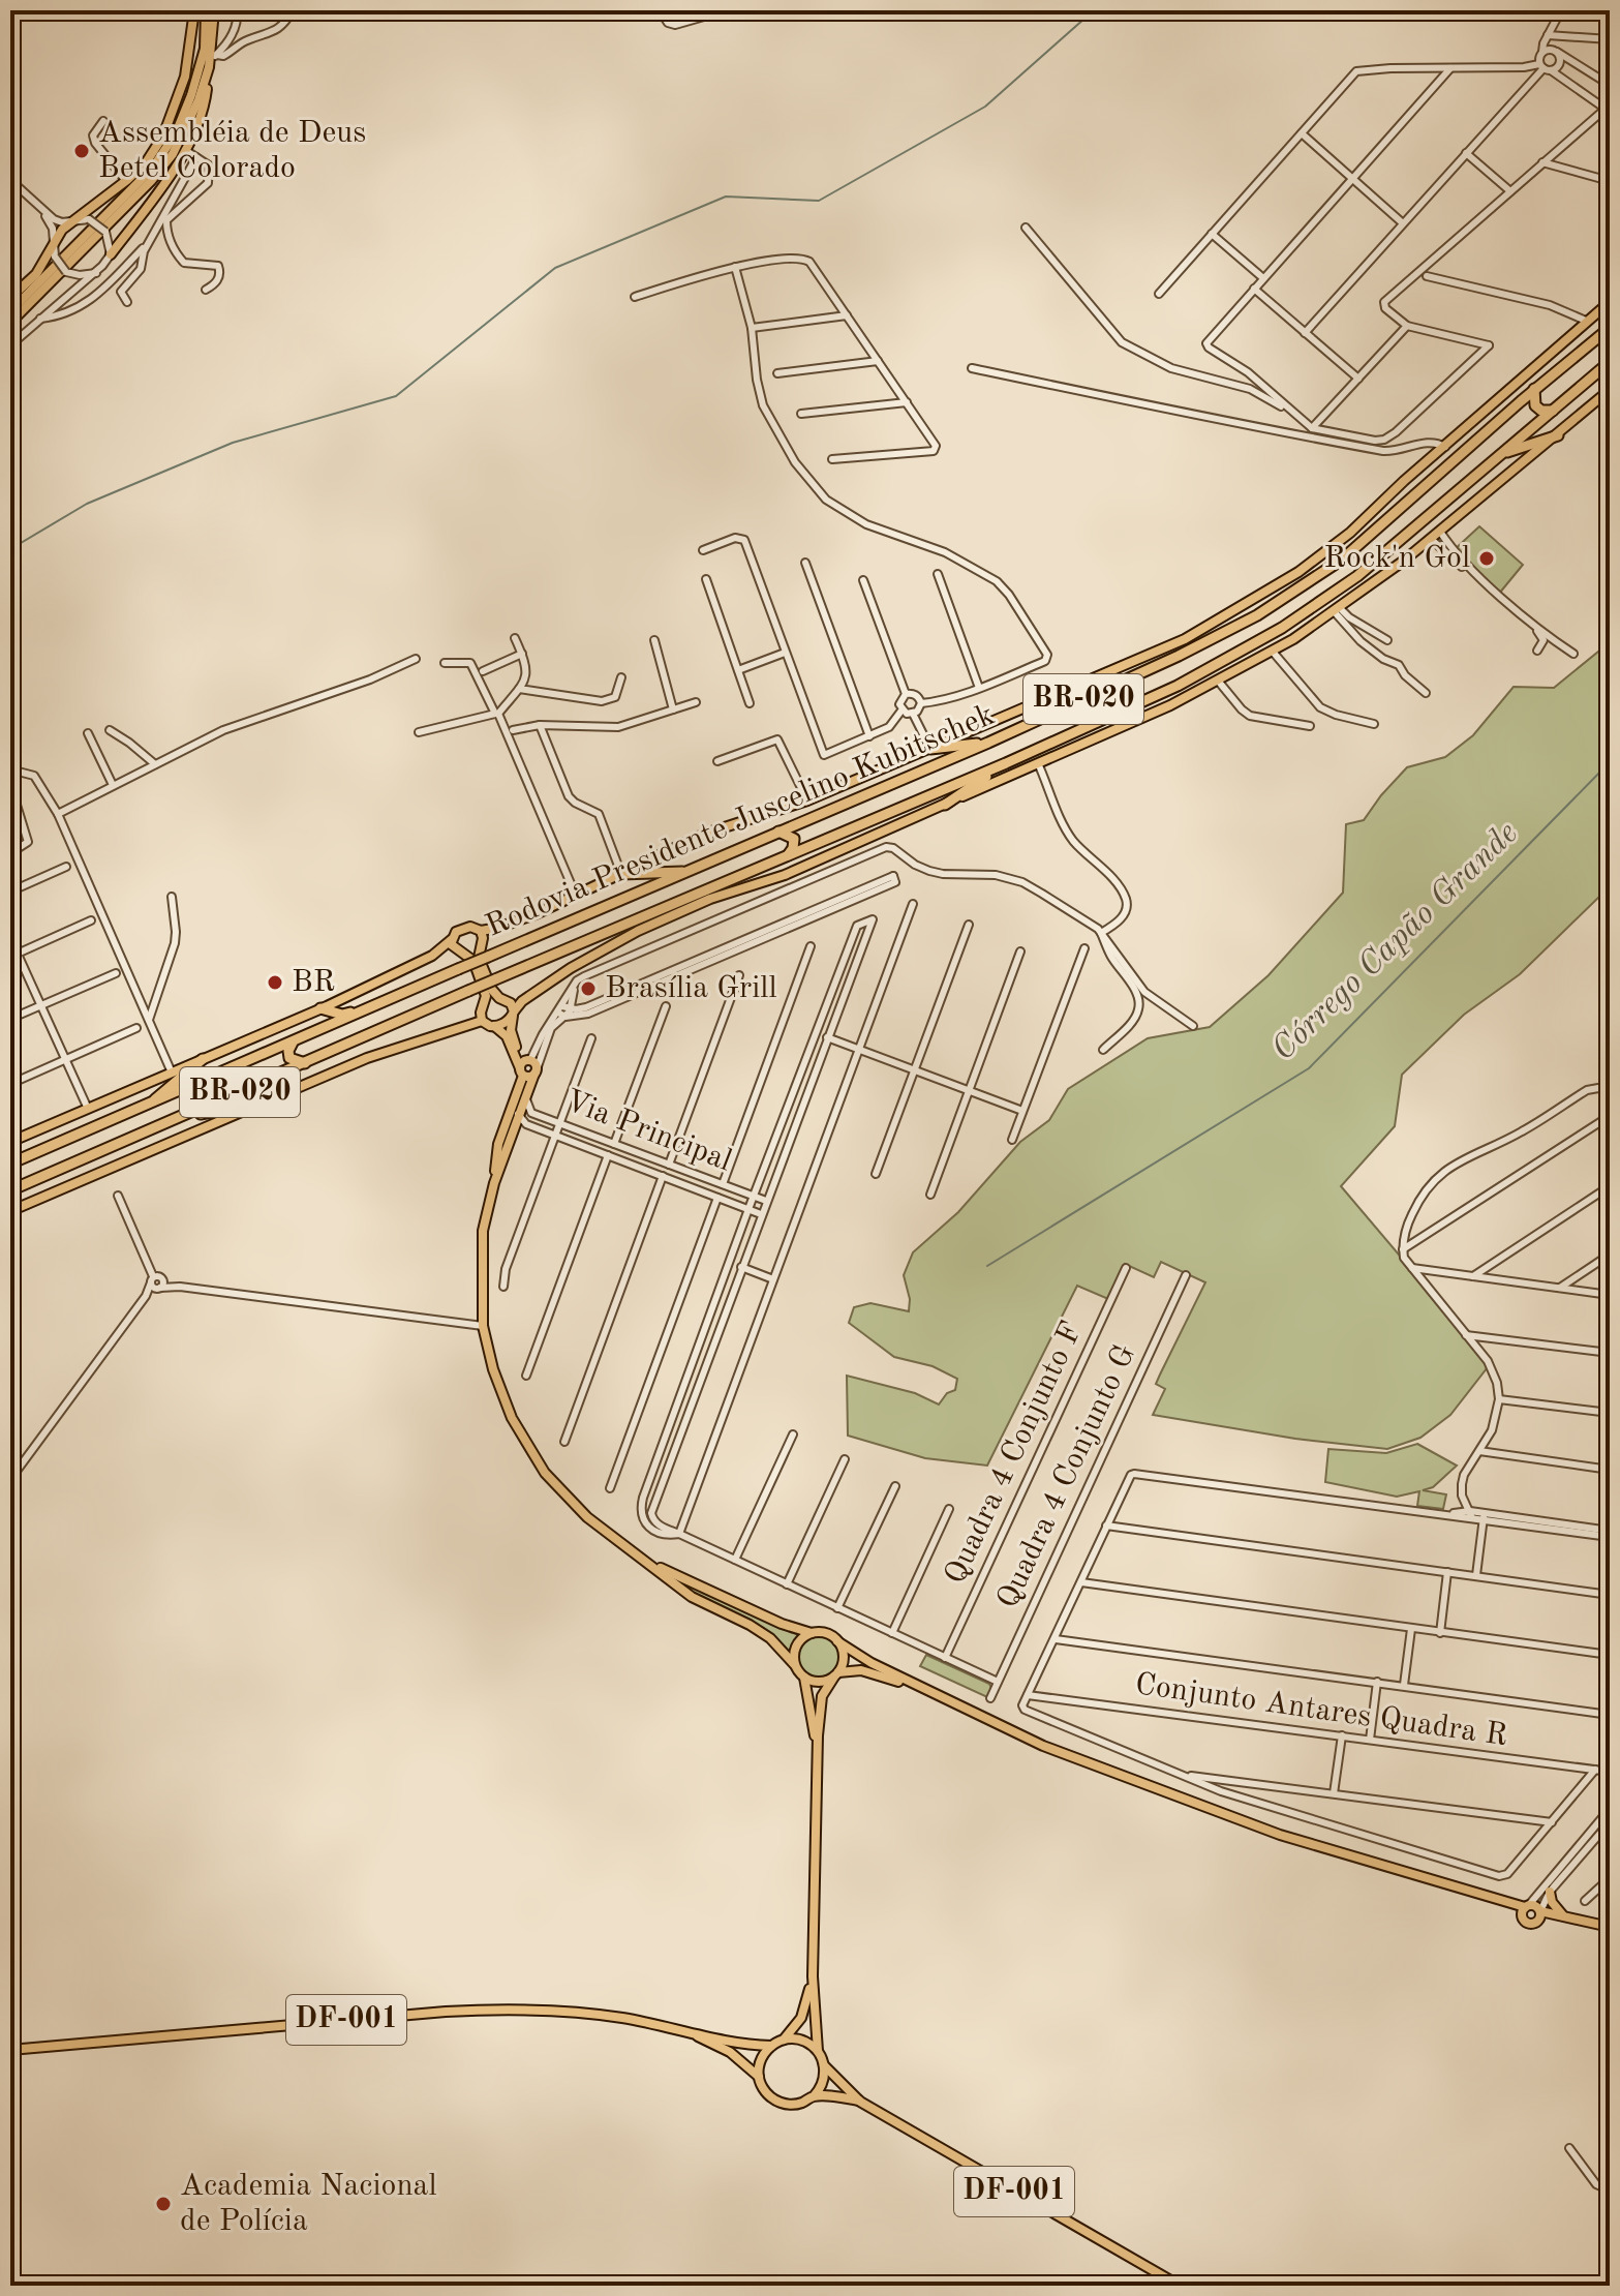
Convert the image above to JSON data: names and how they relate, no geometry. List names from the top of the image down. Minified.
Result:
{"streets":{"highway":["BR-020","Rodovia Presidente Juscelino Kubitschek"],"main road":["DF-001"],"street":["Via Principal","Quadra 4 Conjunto F","Quadra 4 Conjunto G","Conjunto Antares Quadra R"]},"crossings":[["BR-020","Rodovia Presidente Juscelino Kubitschek"]],"water":["Córrego Capão Grande"],"places":["Assembléia de Deus Betel Colorado","Rock'n Gol","BR","Brasília Grill","Academia Nacional de Polícia"]}
